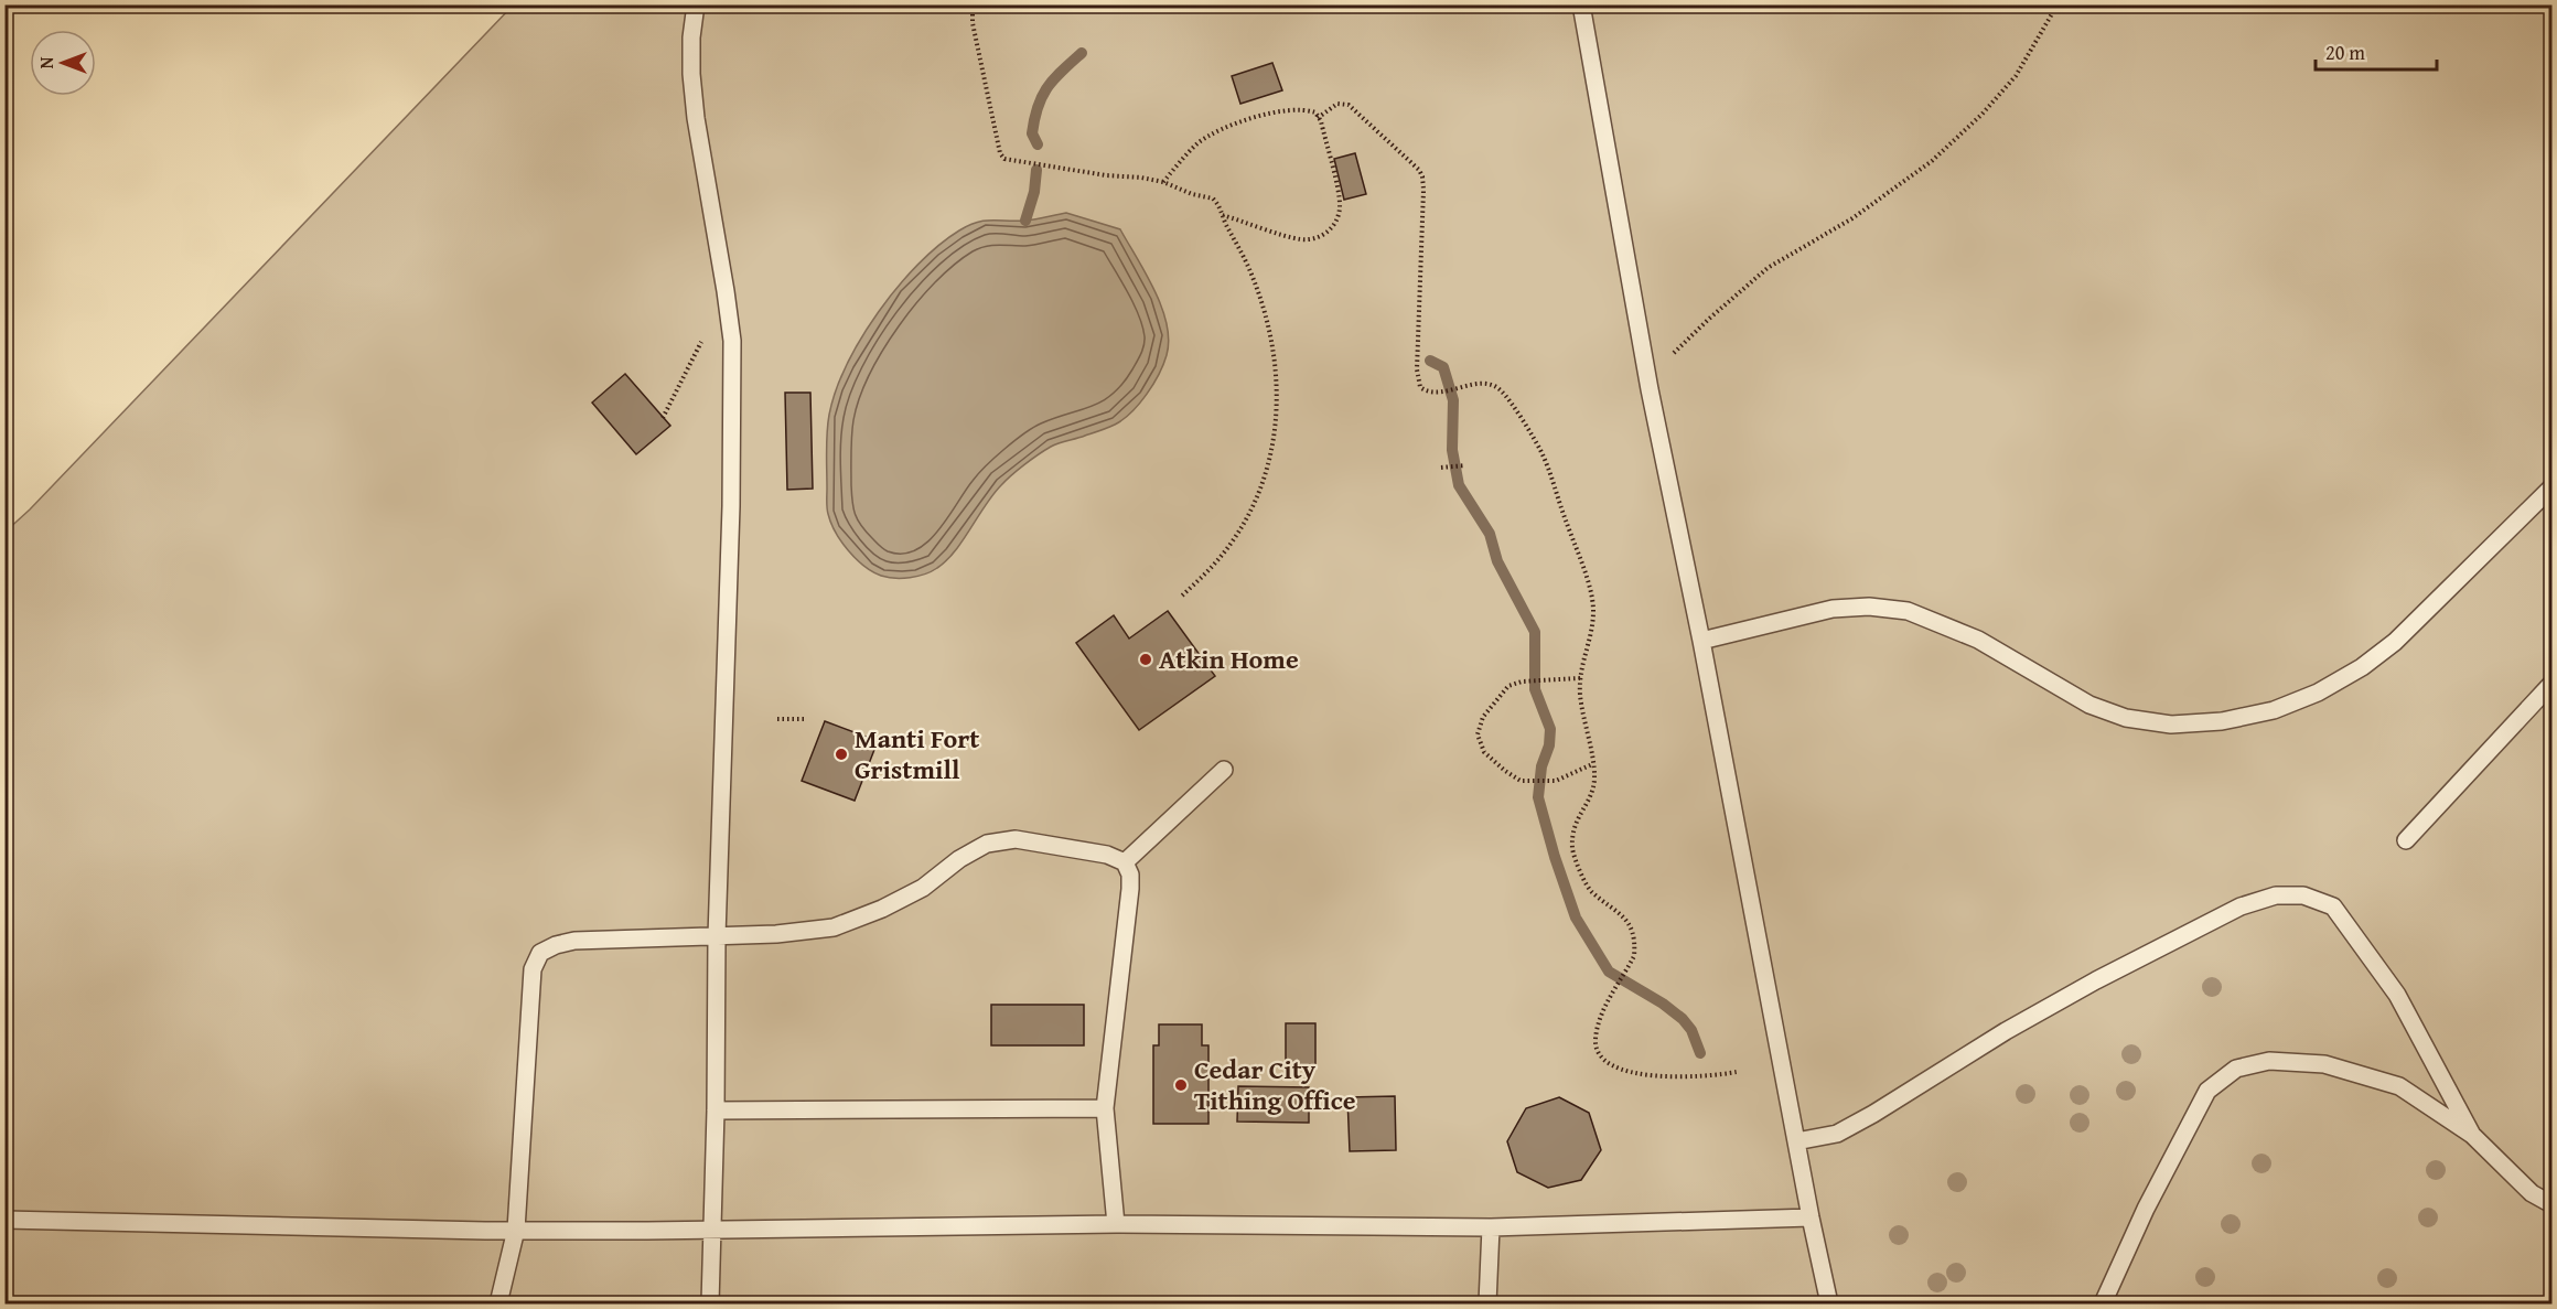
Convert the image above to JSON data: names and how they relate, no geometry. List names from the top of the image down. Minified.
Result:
{"places":["Atkin Home","Manti Fort Gristmill","Cedar City Tithing Office"],"scale_bar":"20 m","north":"left"}
